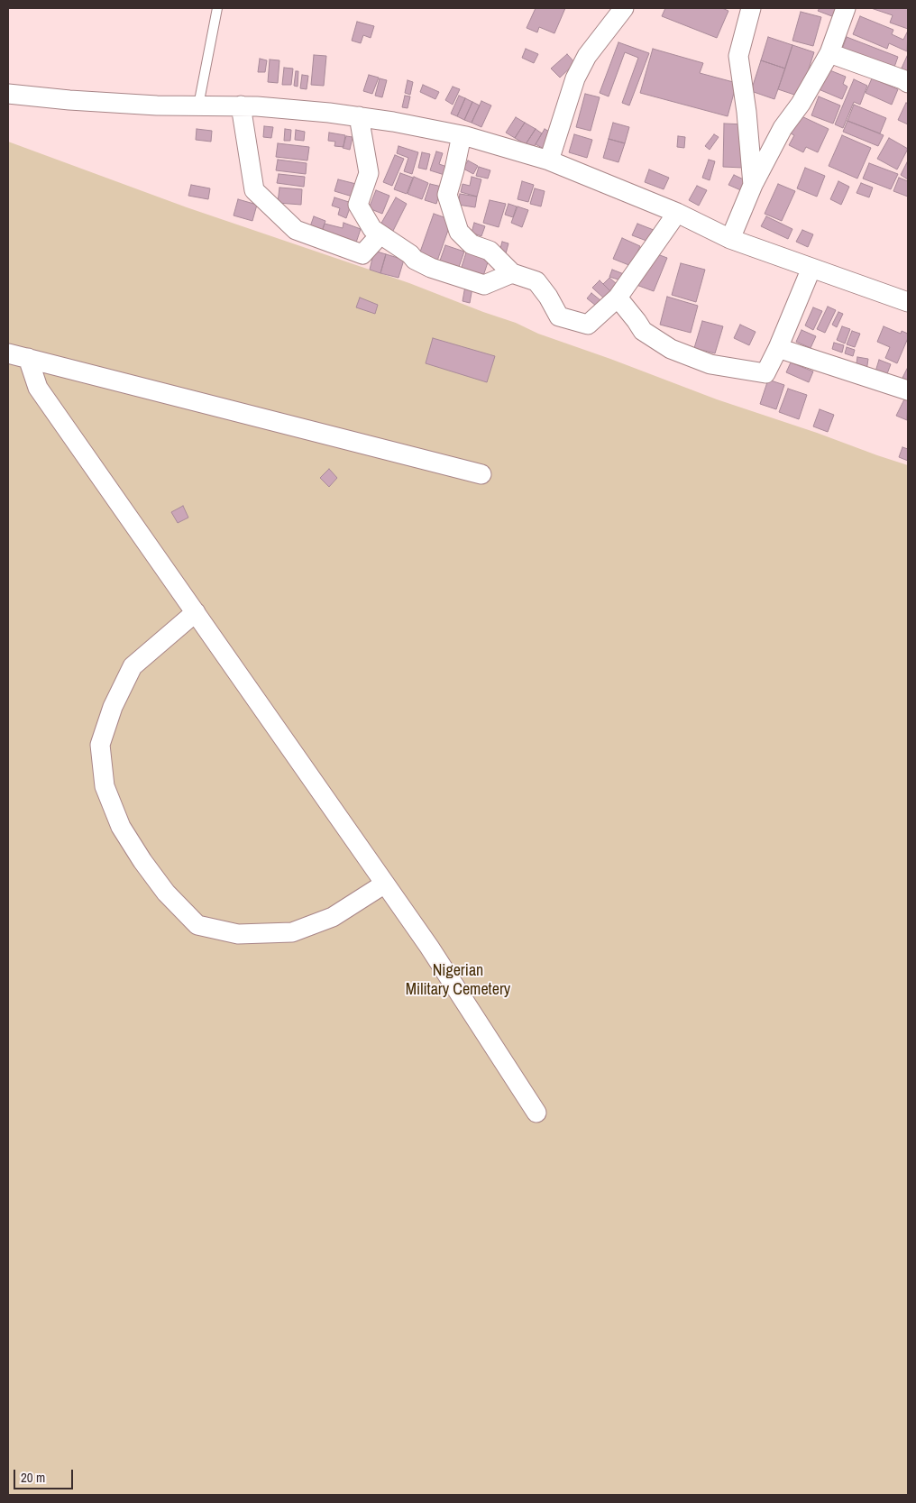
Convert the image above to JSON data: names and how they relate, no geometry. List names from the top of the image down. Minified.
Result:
{"parks":["Nigerian Military Cemetery"],"scale_bar":"20 m"}
